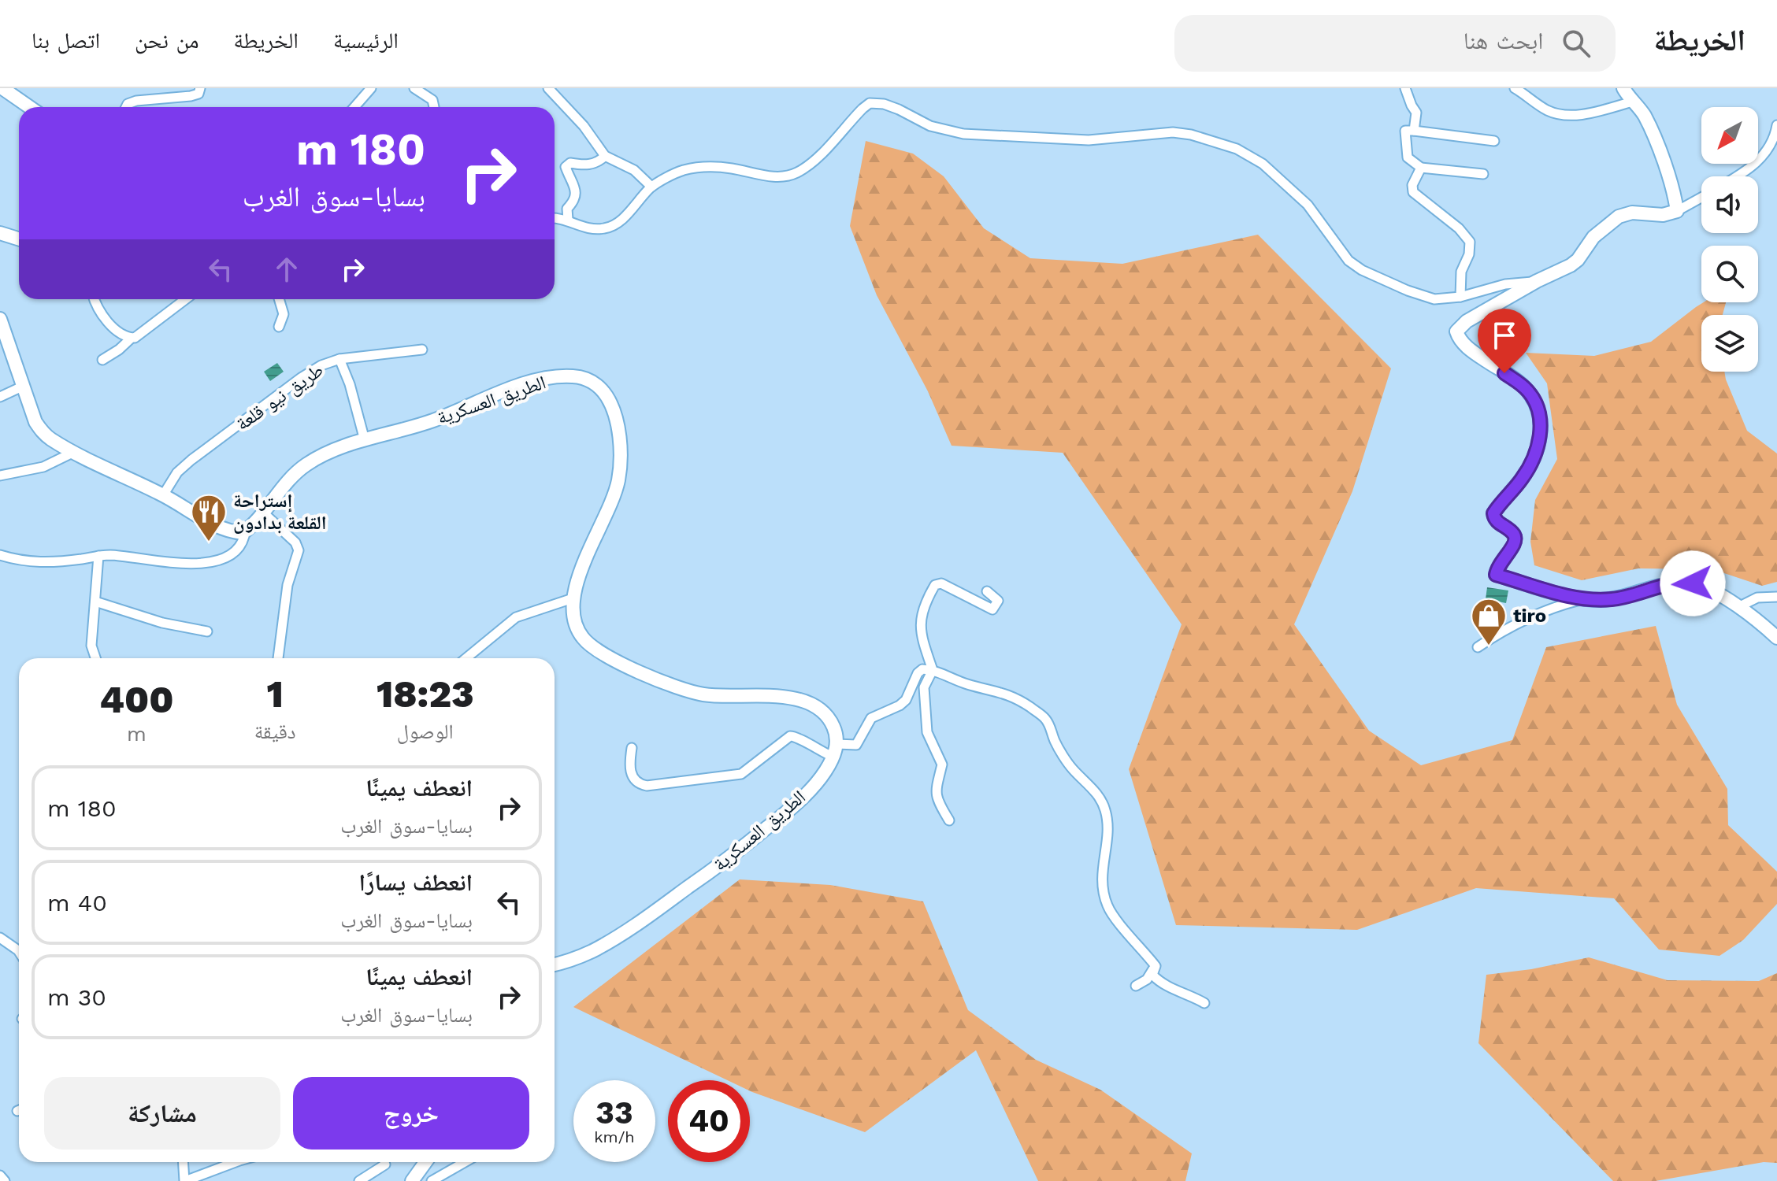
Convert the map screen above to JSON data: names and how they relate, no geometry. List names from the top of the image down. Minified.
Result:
{"streets":{"main road":["الطريق العسكرية"],"street":["طريق نيو قلعة"]},"places":{"restaurant":["إستراحة القلعة بدادون"],"shop":["tiro"]},"north":"bottom left","page":{"header":"الخريطة","search":"ابحث هنا","nav":["الرئيسية","الخريطة","من نحن","اتصل بنا"],"turn":["180 m","بسايا-سوق الغرب"],"eta":["18:23","الوصول","1","دقيقة","400","m"],"list":[{"name":"انعطف يمينًا","note":"بسايا-سوق الغرب","value":"180 m"},{"name":"انعطف يسارًا","note":"بسايا-سوق الغرب","value":"40 m"},{"name":"انعطف يمينًا","note":"بسايا-سوق الغرب","value":"30 m"}],"buttons":["خروج","مشاركة"],"speed":"33 km/h","limit":"40"}}
